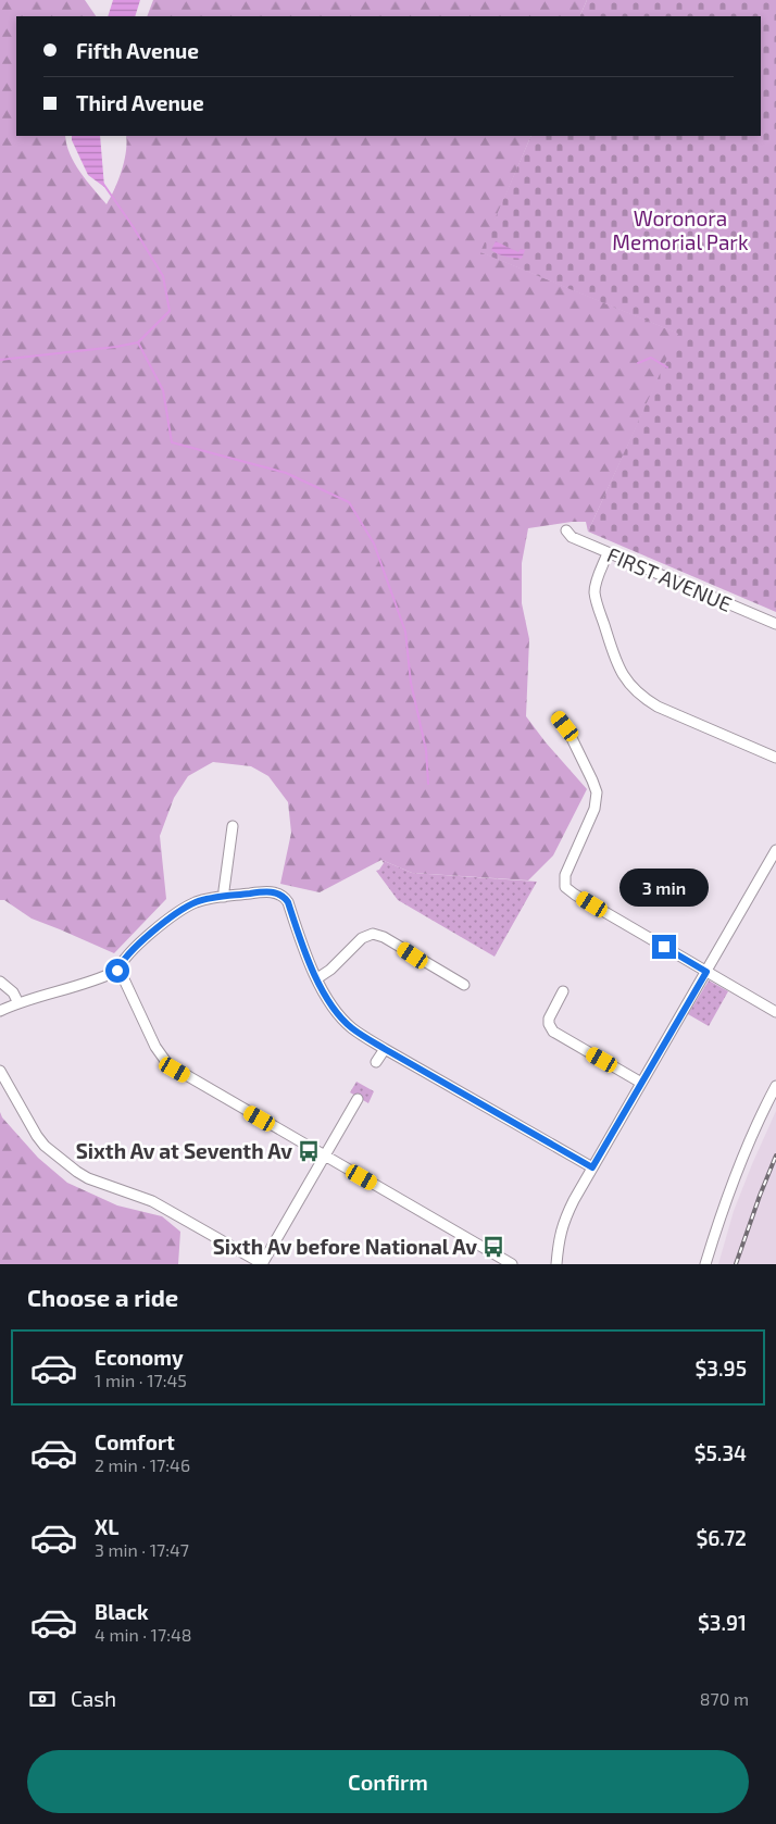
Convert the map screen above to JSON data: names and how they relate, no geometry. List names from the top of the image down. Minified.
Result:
{"streets":{"street":["FIRST AVENUE"]},"parks":["Woronora Memorial Park"],"places":{"bus stop":["Sixth Av at Seventh Av","Sixth Av before National Av"]},"page":{"banner":["Fifth Avenue","Third Avenue"],"bubble":"3 min","heading":"Choose a ride","list":[{"name":"Economy","note":"1 min · 17:45","value":"$3.95"},{"name":"Comfort","note":"2 min · 17:46","value":"$5.34"},{"name":"XL","note":"3 min · 17:47","value":"$6.72"},{"name":"Black","note":"4 min · 17:48","value":"$3.91"}],"pay":["Cash","870 m"],"buttons":"Confirm"}}
